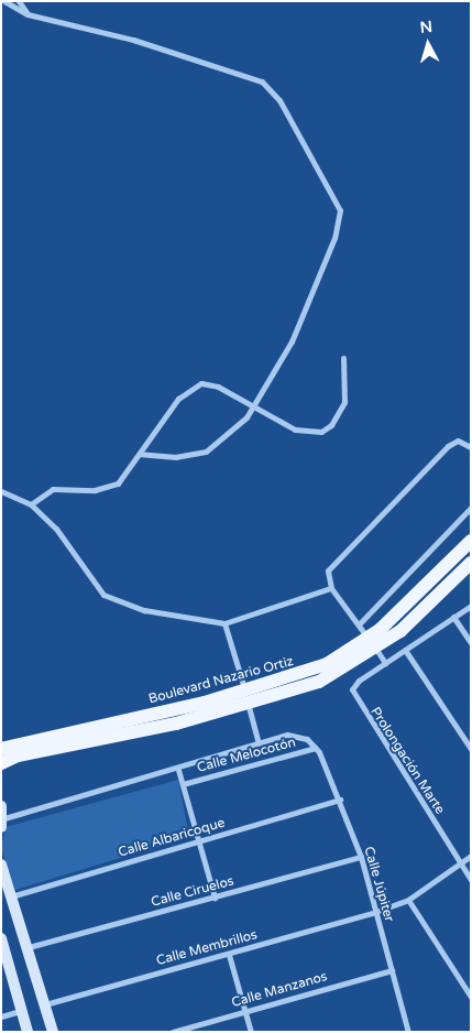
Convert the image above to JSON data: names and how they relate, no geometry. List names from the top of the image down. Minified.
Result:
{"streets":{"main road":["Boulevard Nazario Ortiz"],"street":["Calle Melocotón","Prolongación Marte","Calle Albaricoque","Calle Júpiter","Calle Ciruelos","Calle Membrillos","Calle Manzanos"]},"crossings":[["Calle Melocotón","Calle Júpiter"],["Prolongación Marte","Calle Membrillos"],["Calle Albaricoque","Calle Júpiter"],["Calle Júpiter","Calle Ciruelos"],["Calle Júpiter","Calle Membrillos"],["Calle Júpiter","Calle Manzanos"]],"north":"top"}
